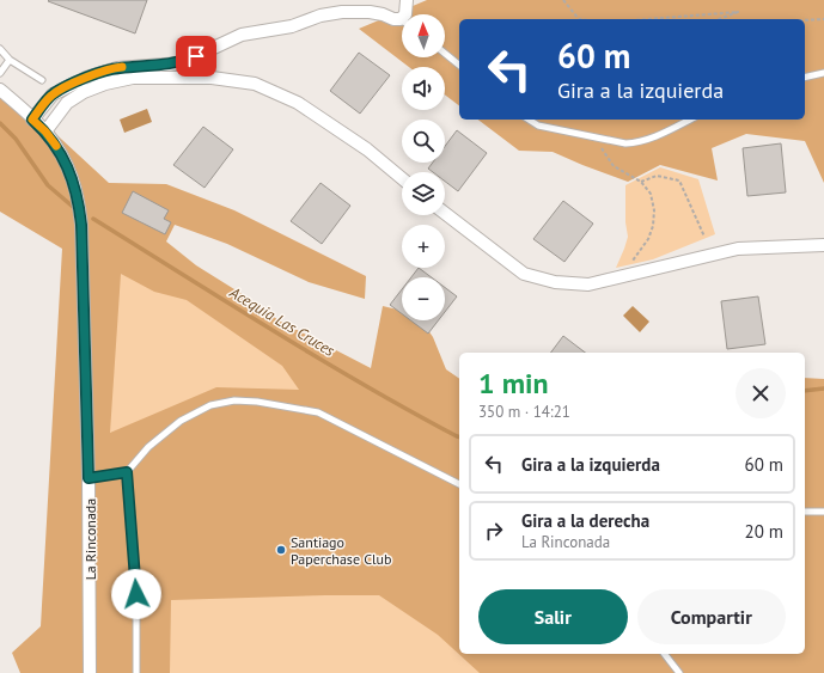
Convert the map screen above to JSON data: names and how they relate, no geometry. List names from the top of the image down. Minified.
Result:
{"streets":{"street":["La Rinconada"]},"water":["Acequia Las Cruces"],"places":["Santiago Paperchase Club"],"north":"top","page":{"map_buttons":["+","−"],"turn":["60 m","Gira a la izquierda"],"heading":["1 min","350 m · 14:21"],"list":[{"name":"Gira a la izquierda","value":"60 m"},{"name":"Gira a la derecha","note":"La Rinconada","value":"20 m"}],"buttons":["Salir","Compartir"]}}
